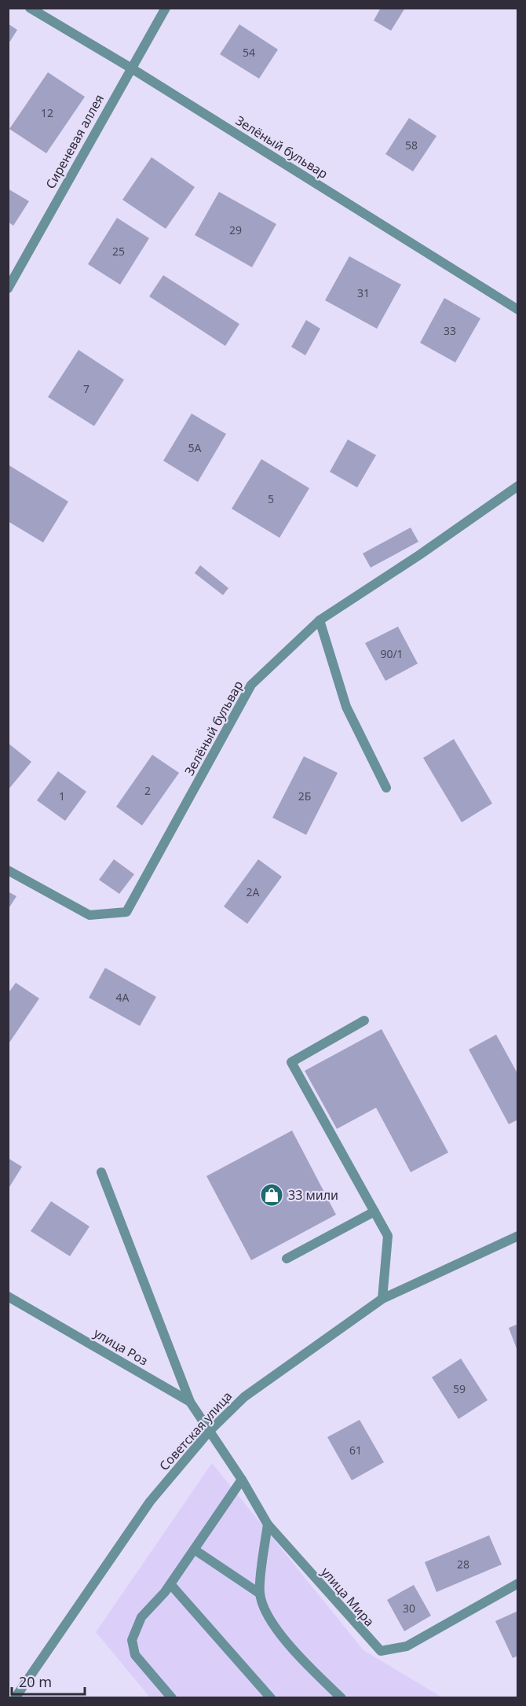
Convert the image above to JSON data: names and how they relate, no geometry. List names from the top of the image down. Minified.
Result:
{"streets":{"street":["Сиреневая аллея","Зелёный бульвар","улица Роз","Советская улица","улица Мира"]},"crossings":[["Сиреневая аллея","Зелёный бульвар"],["улица Роз","Советская улица"],["улица Роз","улица Мира"],["Советская улица","улица Мира"]],"places":{"shop":["33 мили"]},"house_numbers":["54","12","58","29","25","31","33","7","5А","5","90/1","2","1","2Б","2А","4А","59","61","28","30"],"scale_bar":"20 m"}
